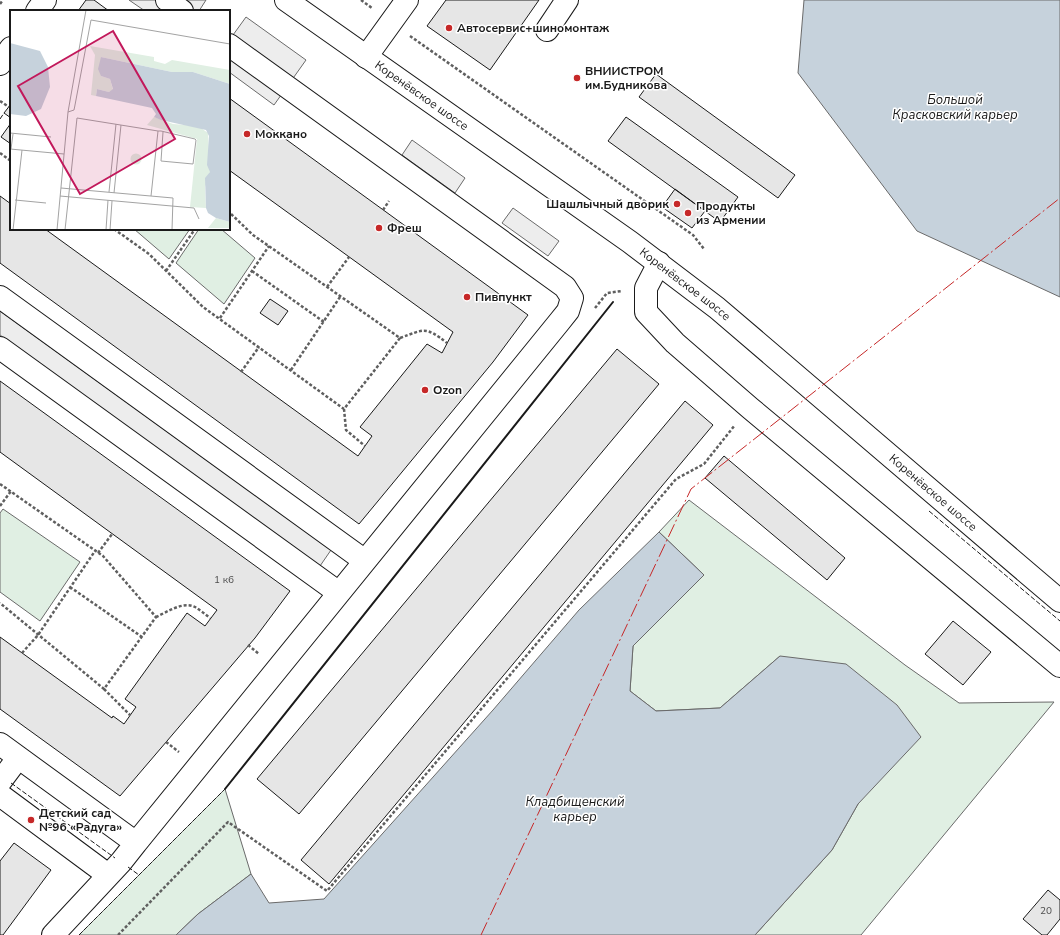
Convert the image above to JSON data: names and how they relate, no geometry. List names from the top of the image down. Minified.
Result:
{"streets":{"main road":["Коренёвское шоссе"]},"water":["Большой Красковский карьер","Кладбищенский карьер"],"places":["Автосервис+шиномонтаж","ВНИИСТРОМ им.Будникова","Моккано","Шашлычный дворик","Продукты из Армении","Фреш","Пивпункт","Ozon","Детский сад №96 «Радуга»"],"house_numbers":["1 к6","20"]}
